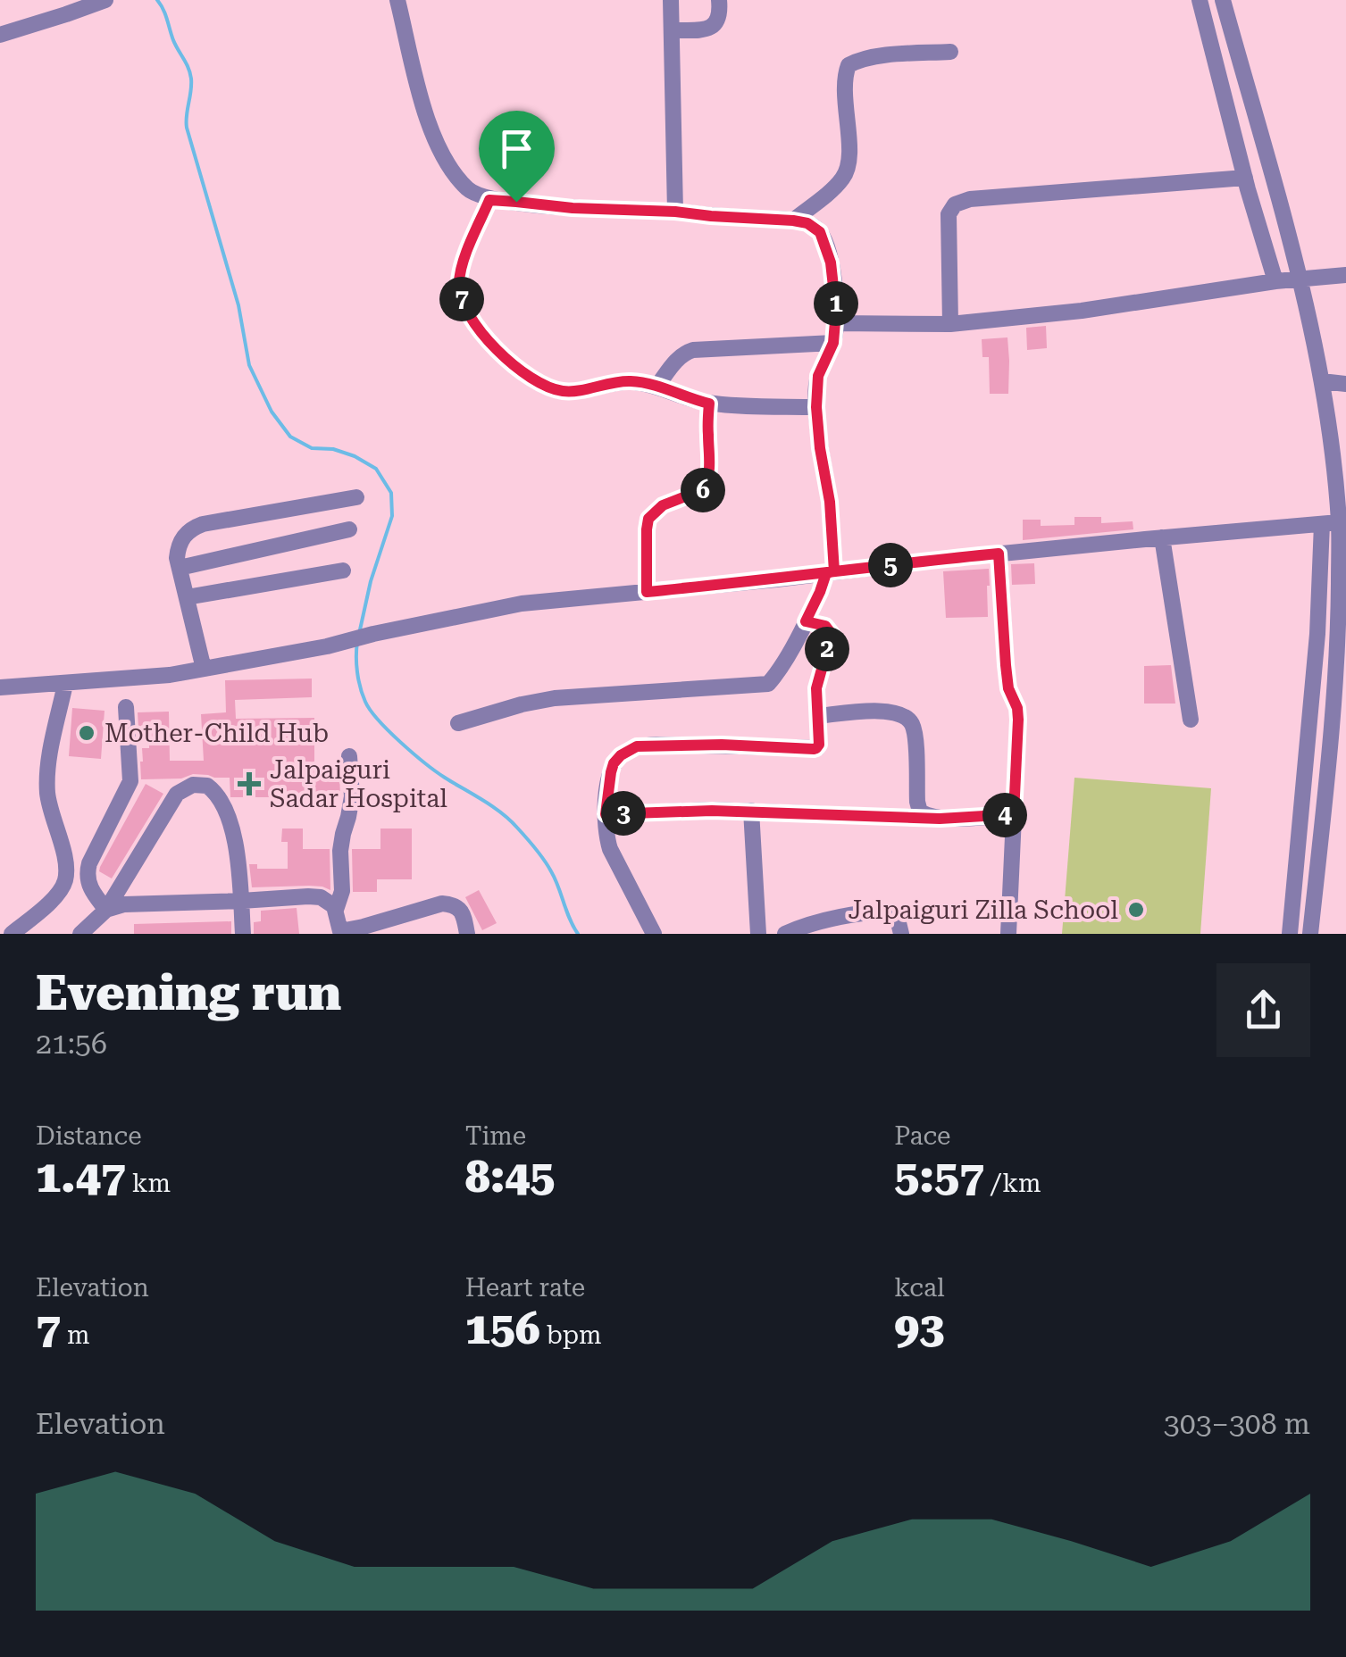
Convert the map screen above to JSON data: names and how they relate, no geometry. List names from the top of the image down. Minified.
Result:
{"places":{"other":["Mother-Child Hub","Jalpaiguri Zilla School"],"health":["Jalpaiguri Sadar Hospital"]},"page":{"pins":["7","1","6","5","2","3","4"],"heading":["Evening run","21:56"],"stats":[["Distance","1.47 km"],["Time","8:45"],["Pace","5:57 /km"],["Elevation","7 m"],["Heart rate","156 bpm"],["kcal","93"]],"chart":["Elevation","303–308 m"]}}
